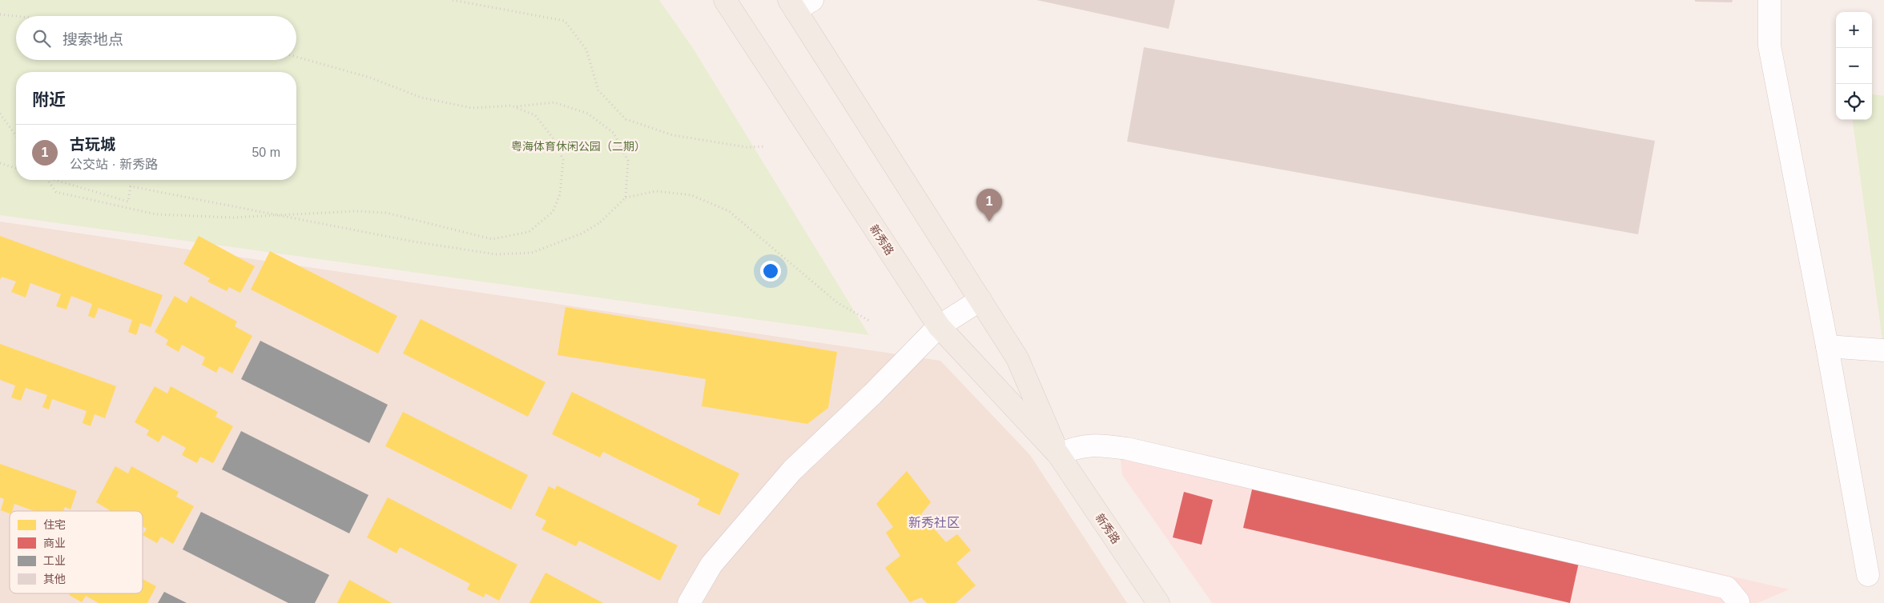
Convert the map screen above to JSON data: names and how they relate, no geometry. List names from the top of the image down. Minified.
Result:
{"streets":{"main road":["新秀路"]},"districts":["新秀社区"],"parks":["粤海体育休闲公园（二期）"],"legend":["住宅","商业","工业","其他"],"page":{"map_buttons":["+","−"],"search":"搜索地点","heading":"附近","list":[{"mark":"1","name":"古玩城","note":"公交站 · 新秀路","value":"50 m"}],"pins":"1"}}
